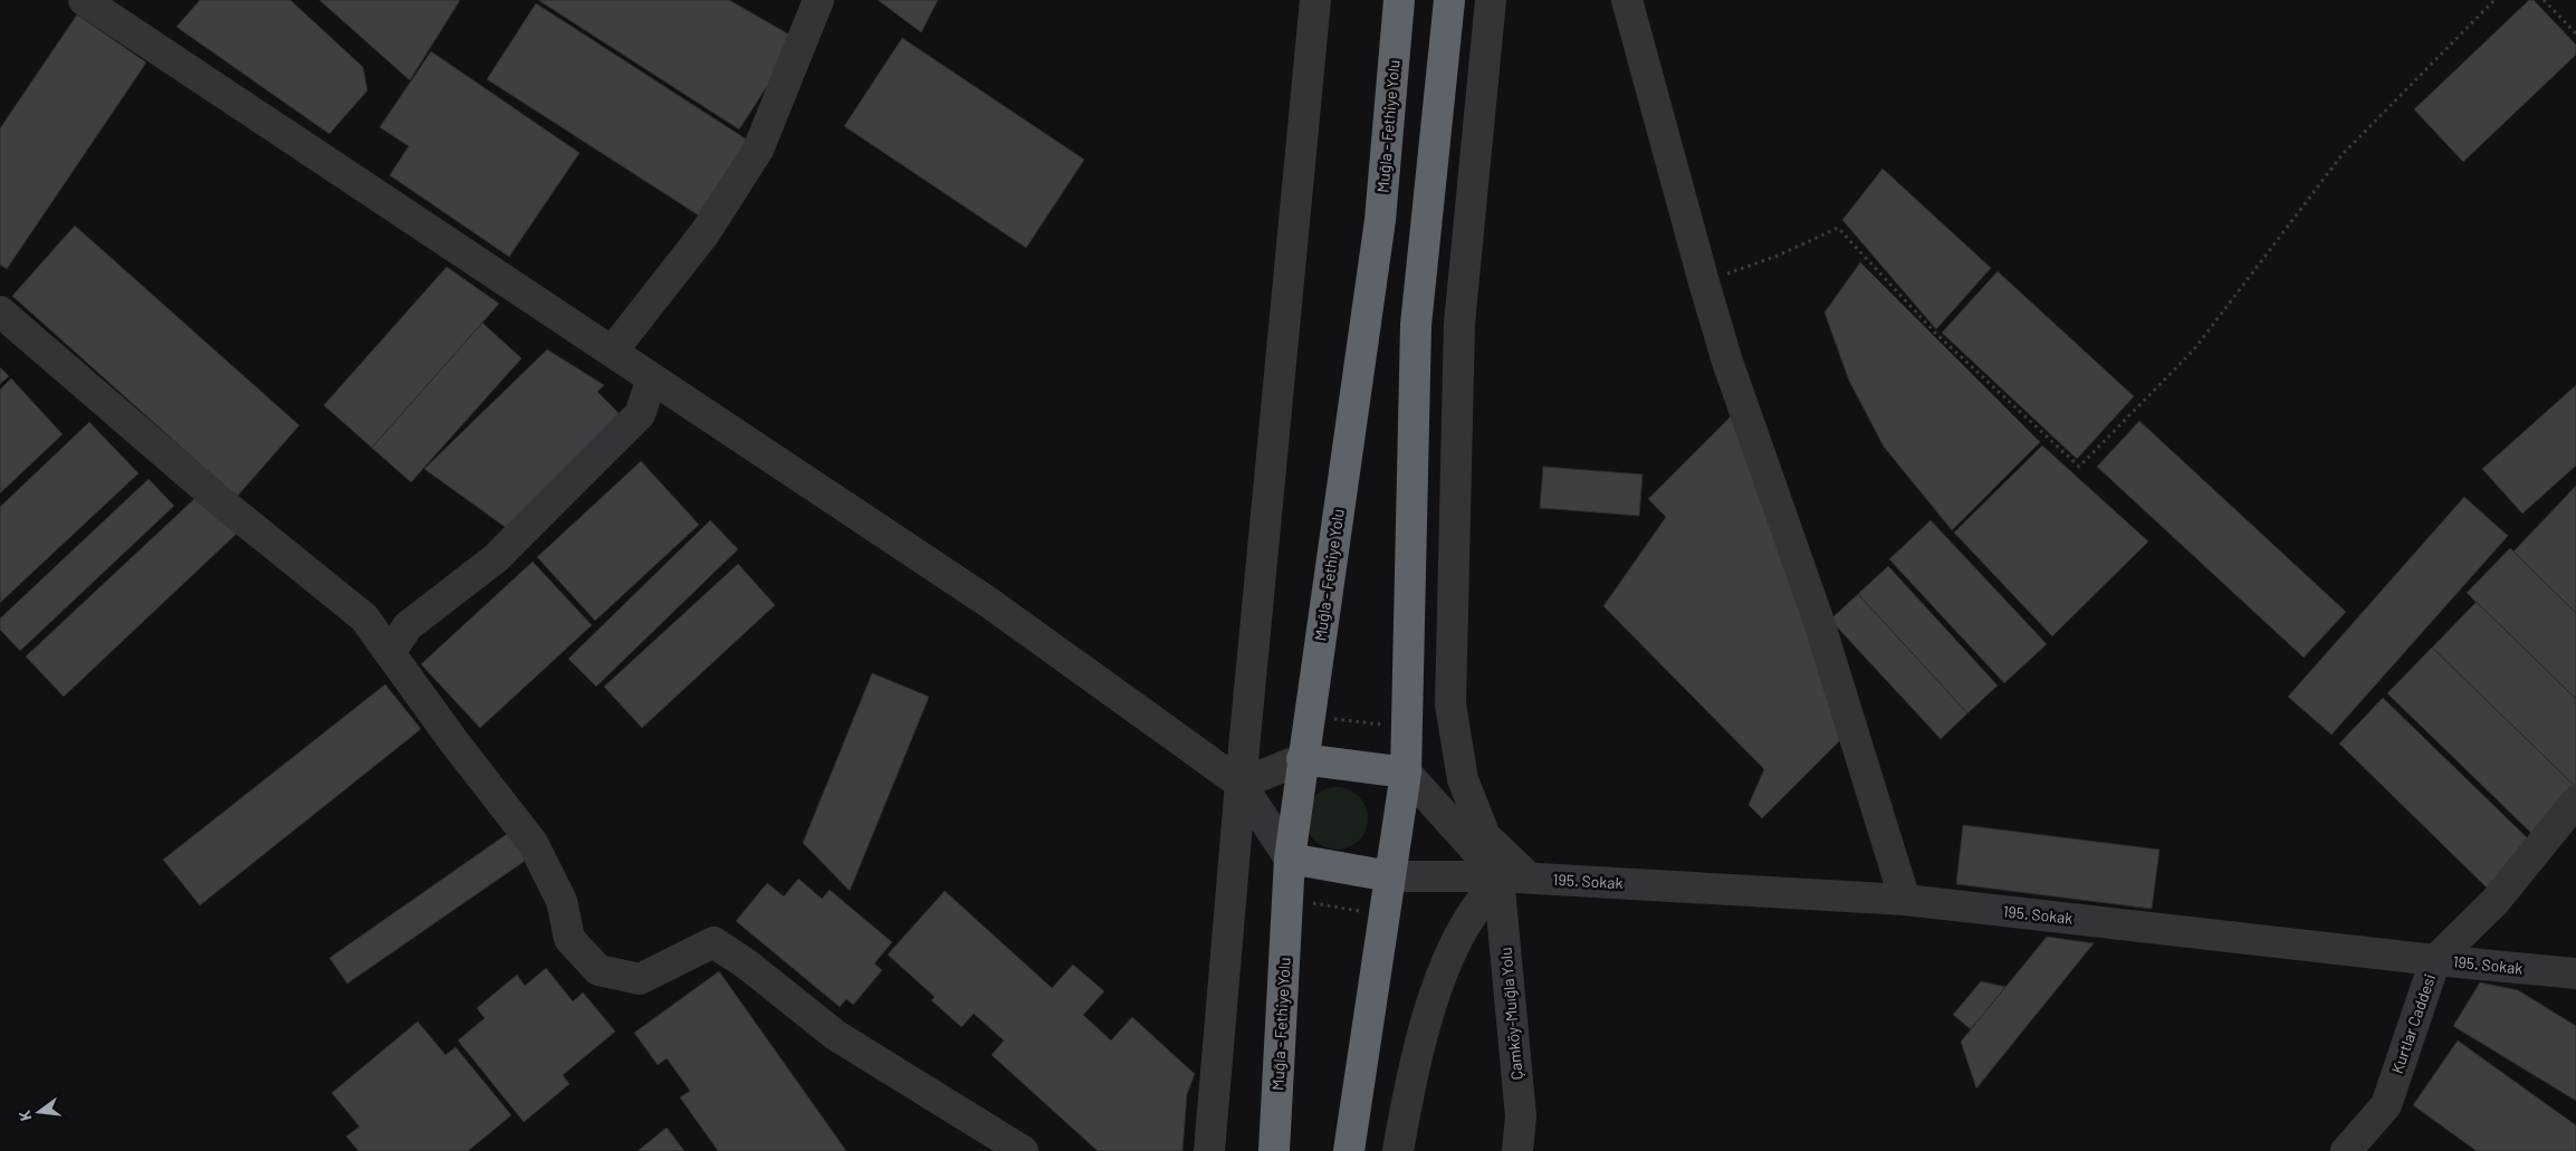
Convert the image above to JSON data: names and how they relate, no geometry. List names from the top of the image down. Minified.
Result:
{"streets":{"highway":["Muğla - Fethiye Yolu"],"street":["195. Sokak","Çamköy-Muığla Yolu","Kurtlar Caddesi"]},"crossings":[["195. Sokak","Çamköy-Muığla Yolu"],["195. Sokak","Kurtlar Caddesi"]],"north":"left"}
